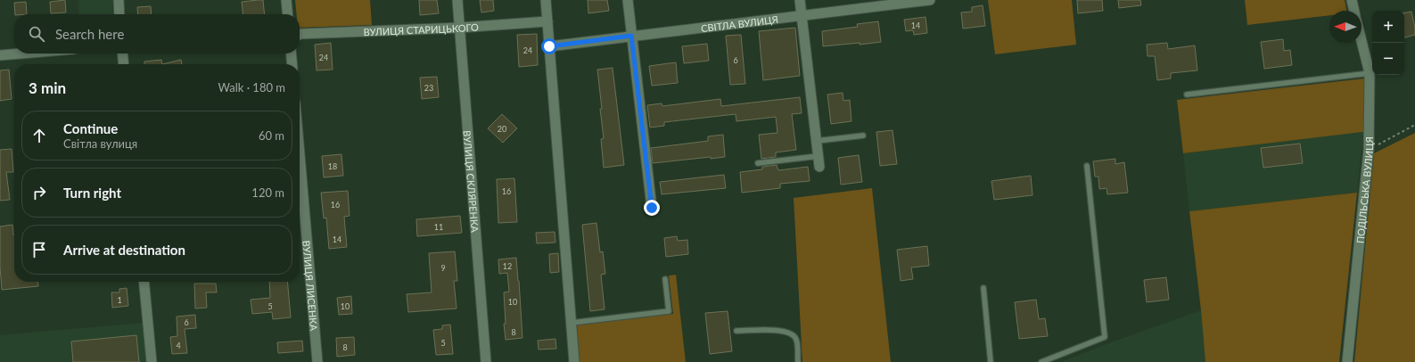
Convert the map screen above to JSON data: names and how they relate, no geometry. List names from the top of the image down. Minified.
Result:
{"streets":{"street":["СВІТЛА ВУЛИЦЯ","ВУЛИЦЯ СТАРИЦЬКОГО","ВУЛИЦЯ СКЛЯРЕНКА","ПОДІЛЬСЬКА ВУЛИЦЯ","ВУЛИЦЯ ЛИСЕНКА"]},"crossings":[["ВУЛИЦЯ СТАРИЦЬКОГО","ВУЛИЦЯ СКЛЯРЕНКА"]],"house_numbers":["14","24","24","6","23","20","18","16","16","11","14","12","9","1","10","5","10","6","8","5","4","8"],"north":"left","page":{"map_buttons":["+","−"],"search":"Search here","heading":["3 min","Walk · 180 m"],"list":[["Continue","Світла вулиця","60 m"],["Turn right","120 m"],"Arrive at destination"]}}
